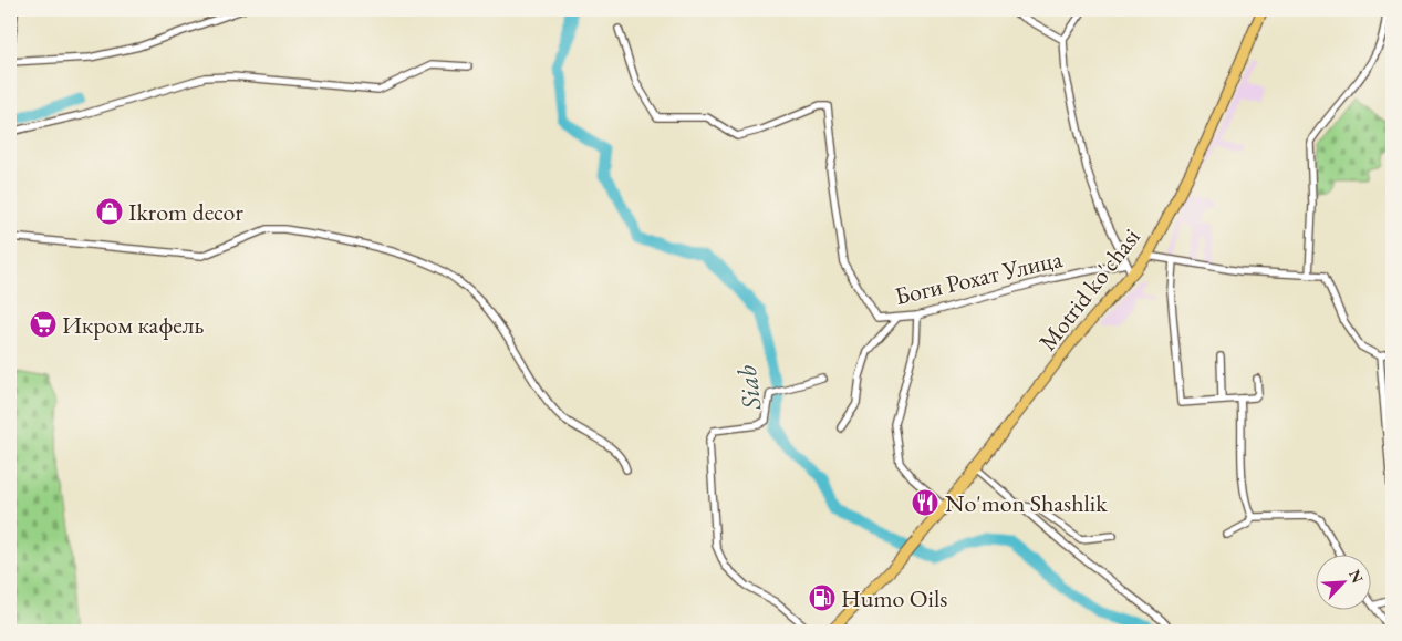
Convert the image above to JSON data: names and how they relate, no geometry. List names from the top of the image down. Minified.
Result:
{"streets":{"main road":["Motrid ko'chasi"],"street":["Боги Рохат Улица"]},"water":["Siab"],"places":{"shop":["Ikrom decor"],"supermarket":["Икром кафель"],"restaurant":["No'mon Shashlik"],"fuel station":["Humo Oils"]},"north":"top right"}
